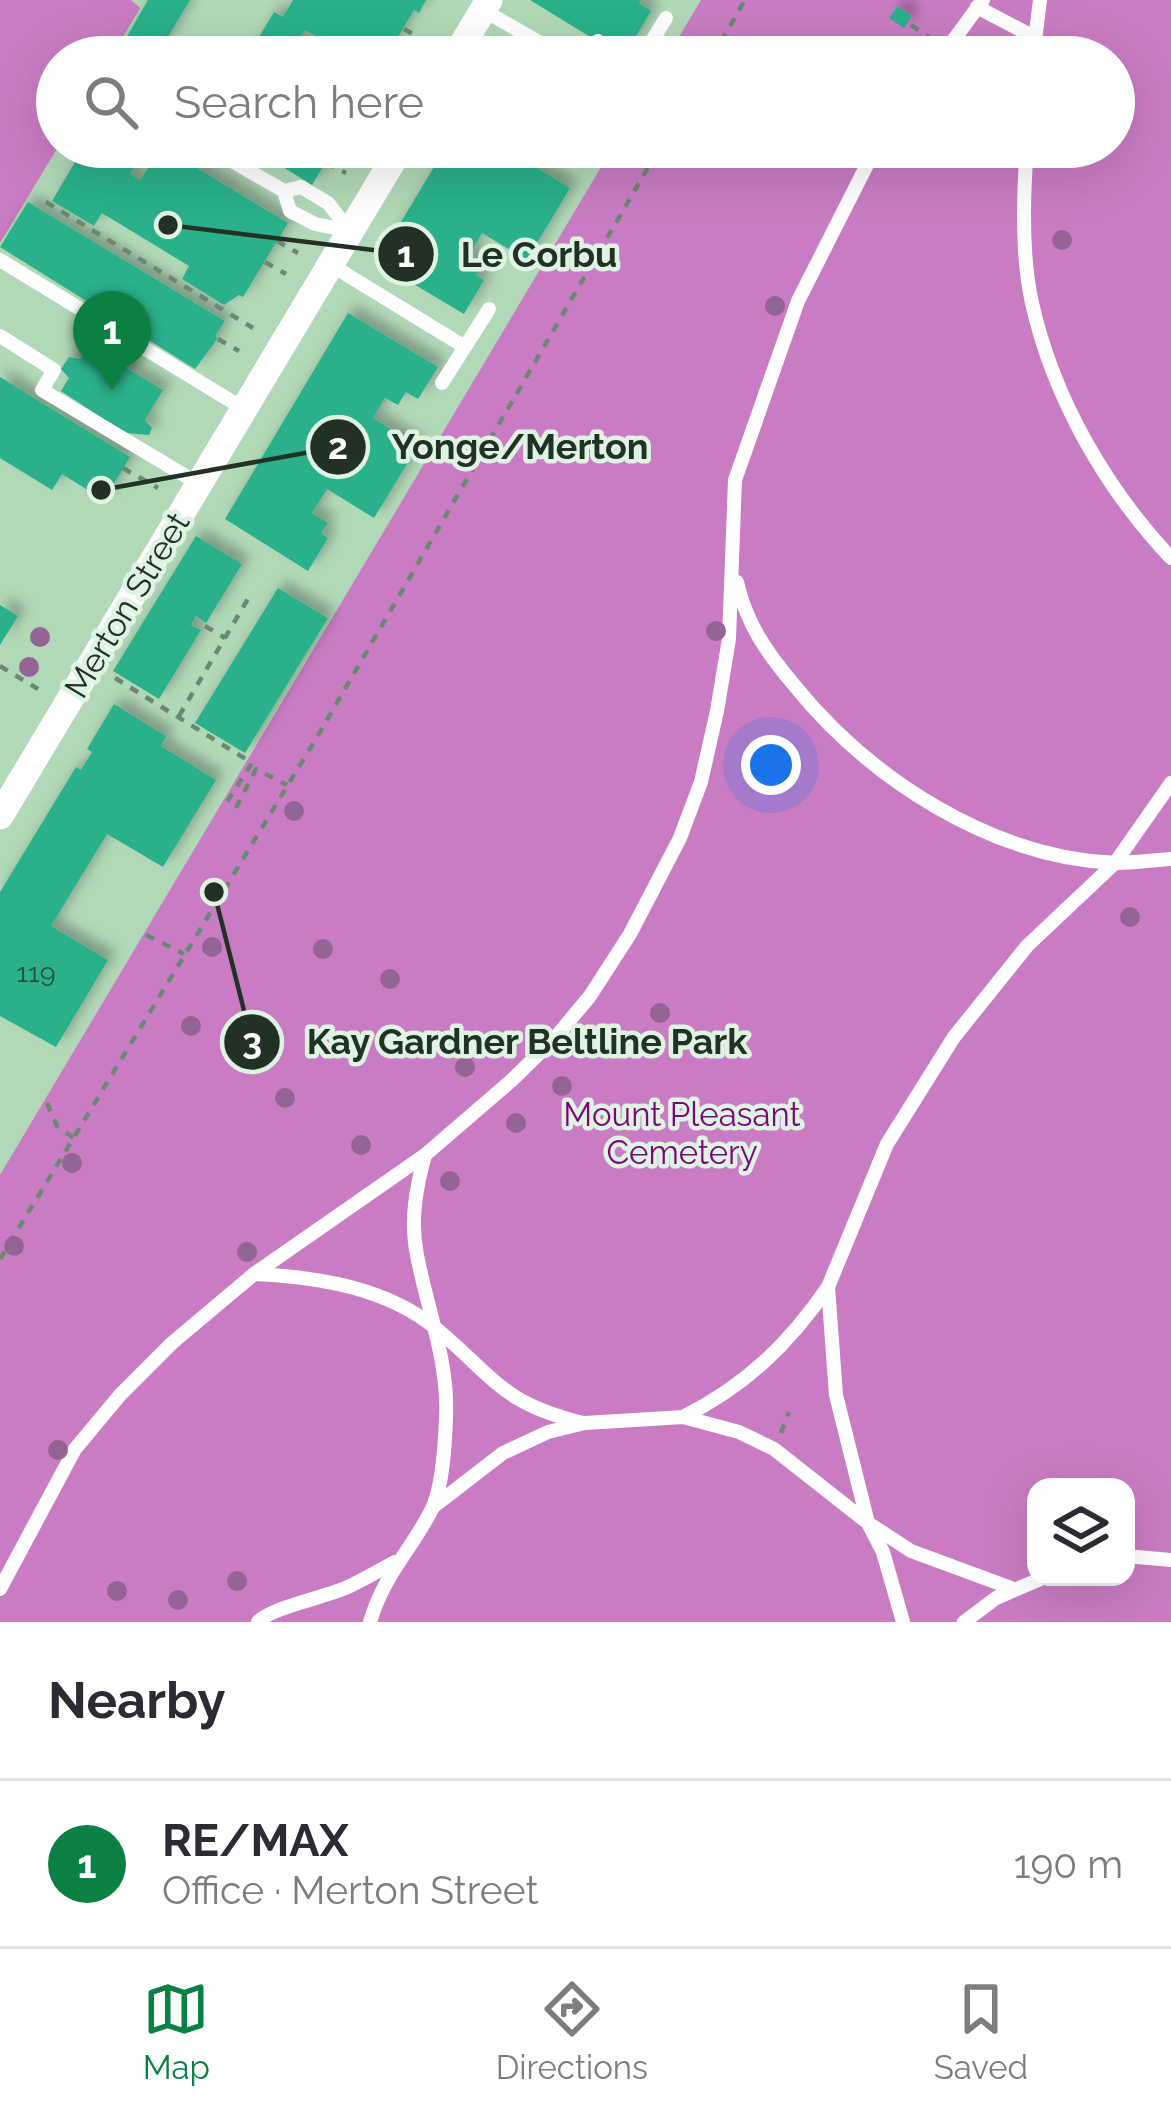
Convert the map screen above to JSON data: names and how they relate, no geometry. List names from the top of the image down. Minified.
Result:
{"streets":{"street":["Merton Street"]},"parks":["Mount Pleasant Cemetery"],"places":["Le Corbu","Yonge/Merton","Kay Gardner Beltline Park"],"house_numbers":["119"],"page":{"search":"Search here","pins":"1","heading":"Nearby","list":[{"mark":"1","name":"RE/MAX","note":"Office · Merton Street","value":"190 m"}],"nav":["Map","Directions","Saved"]}}
